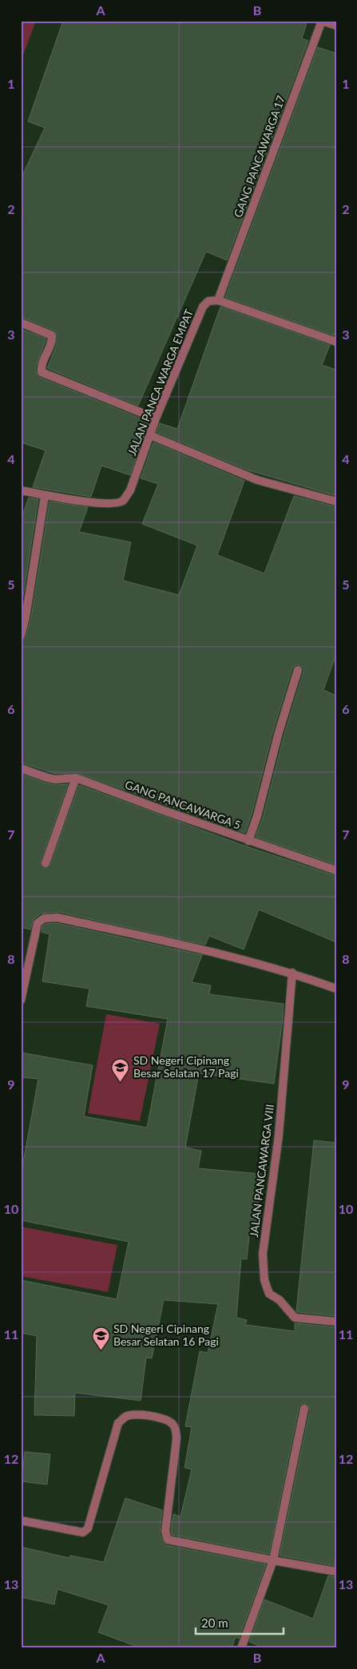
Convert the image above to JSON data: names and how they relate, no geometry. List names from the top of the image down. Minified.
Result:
{"streets":{"street":["GANG PANCAWARGA 17","JALAN PANCA WARGA EMPAT","GANG PANCAWARGA 5","JALAN PANCAWARGA VIII"]},"crossings":[["GANG PANCAWARGA 17","JALAN PANCA WARGA EMPAT"]],"places":{"school or university":["SD Negeri Cipinang Besar Selatan 17 Pagi","SD Negeri Cipinang Besar Selatan 16 Pagi"]},"scale_bar":"20 m","grid":{"columns":["A","B"],"rows":["1","2","3","4","5","6","7","8","9","10","11","12","13"]}}
